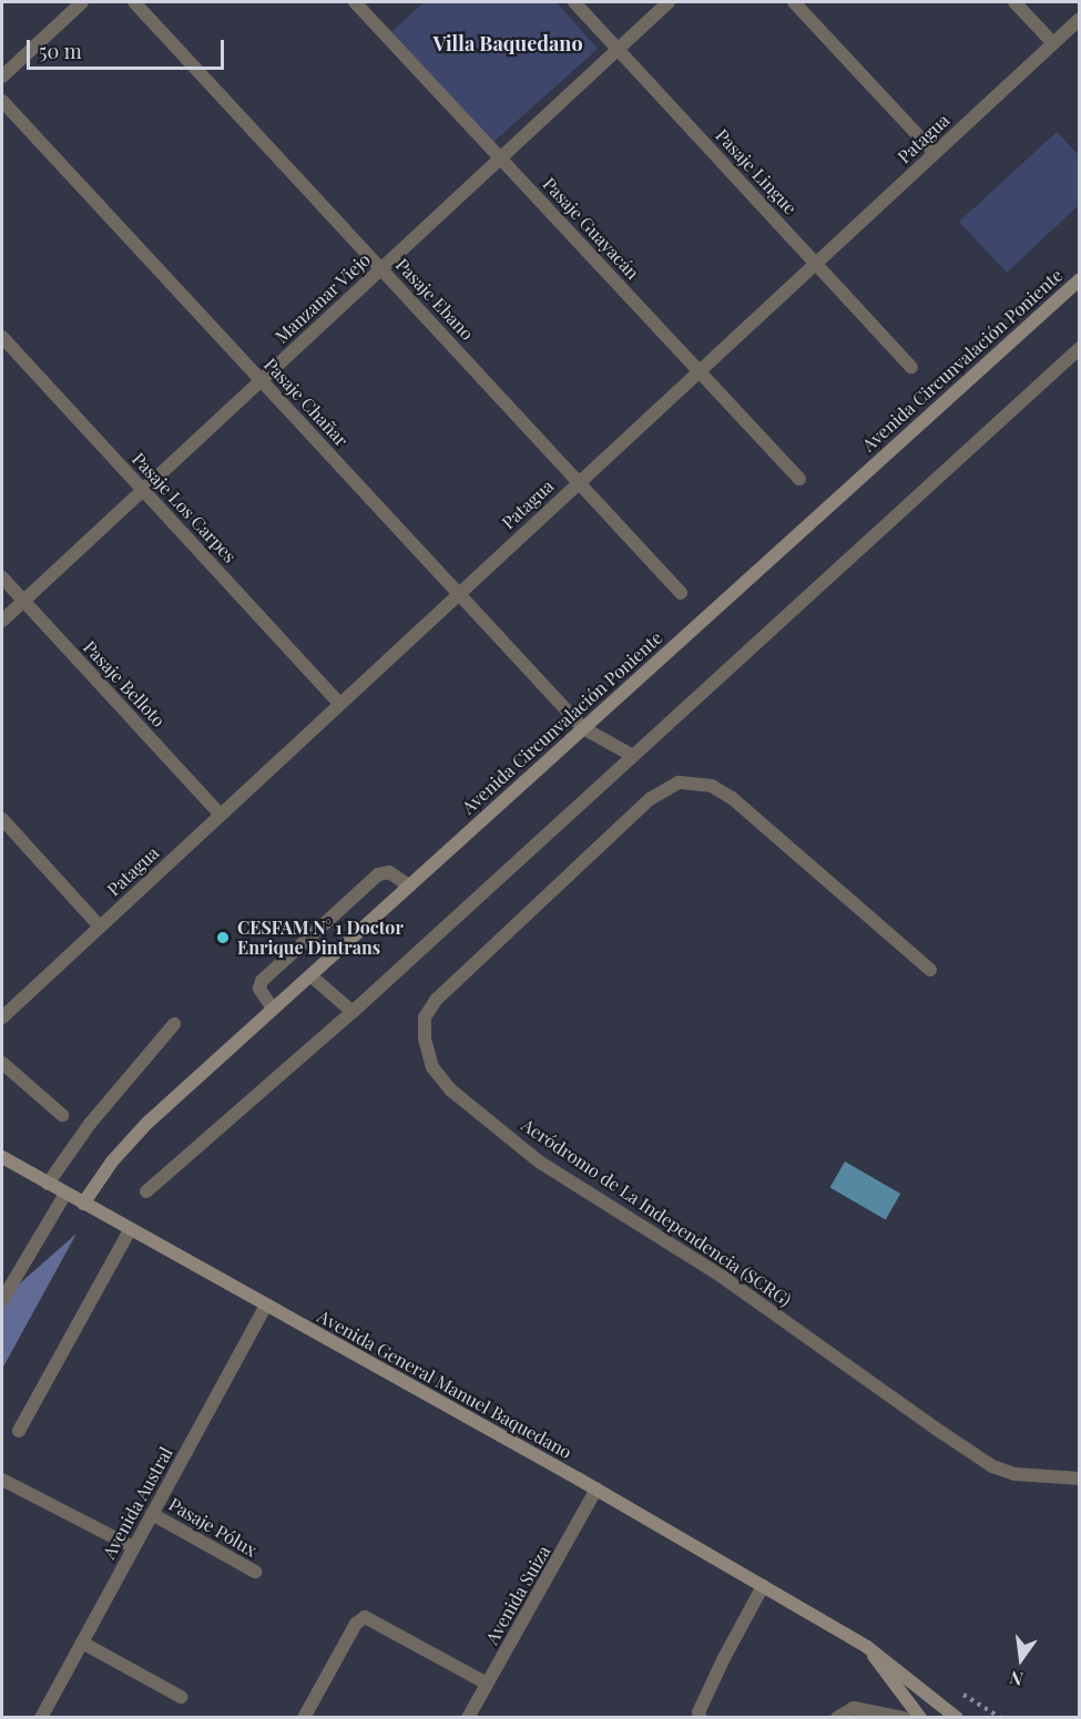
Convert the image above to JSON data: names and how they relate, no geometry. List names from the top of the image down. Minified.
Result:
{"streets":{"street":["Patagua","Pasaje Lingue","Pasaje Guayacán","Manzanar Viejo","Pasaje Ebano","Avenida Circunvalación Poniente","Pasaje Chañar","Pasaje Los Carpes","Pasaje Belloto","Aeródromo de La Independencia (SCRG)","Avenida General Manuel Baquedano","Avenida Austral","Pasaje Pólux","Avenida Suiza"]},"crossings":[["Patagua","Pasaje Lingue"],["Patagua","Pasaje Guayacán"],["Patagua","Pasaje Ebano"],["Patagua","Pasaje Chañar"],["Patagua","Pasaje Los Carpes"],["Patagua","Pasaje Belloto"],["Pasaje Lingue","Manzanar Viejo"],["Pasaje Guayacán","Manzanar Viejo"],["Manzanar Viejo","Pasaje Ebano"],["Manzanar Viejo","Pasaje Chañar"],["Manzanar Viejo","Pasaje Los Carpes"],["Manzanar Viejo","Pasaje Belloto"],["Avenida Circunvalación Poniente","Pasaje Chañar"],["Avenida Circunvalación Poniente","Avenida General Manuel Baquedano"],["Avenida General Manuel Baquedano","Avenida Austral"],["Avenida General Manuel Baquedano","Avenida Suiza"],["Avenida Austral","Pasaje Pólux"]],"districts":["Villa Baquedano"],"places":["CESFAM N° 1 Doctor Enrique Dintrans"],"scale_bar":"50 m","north":"bottom"}
